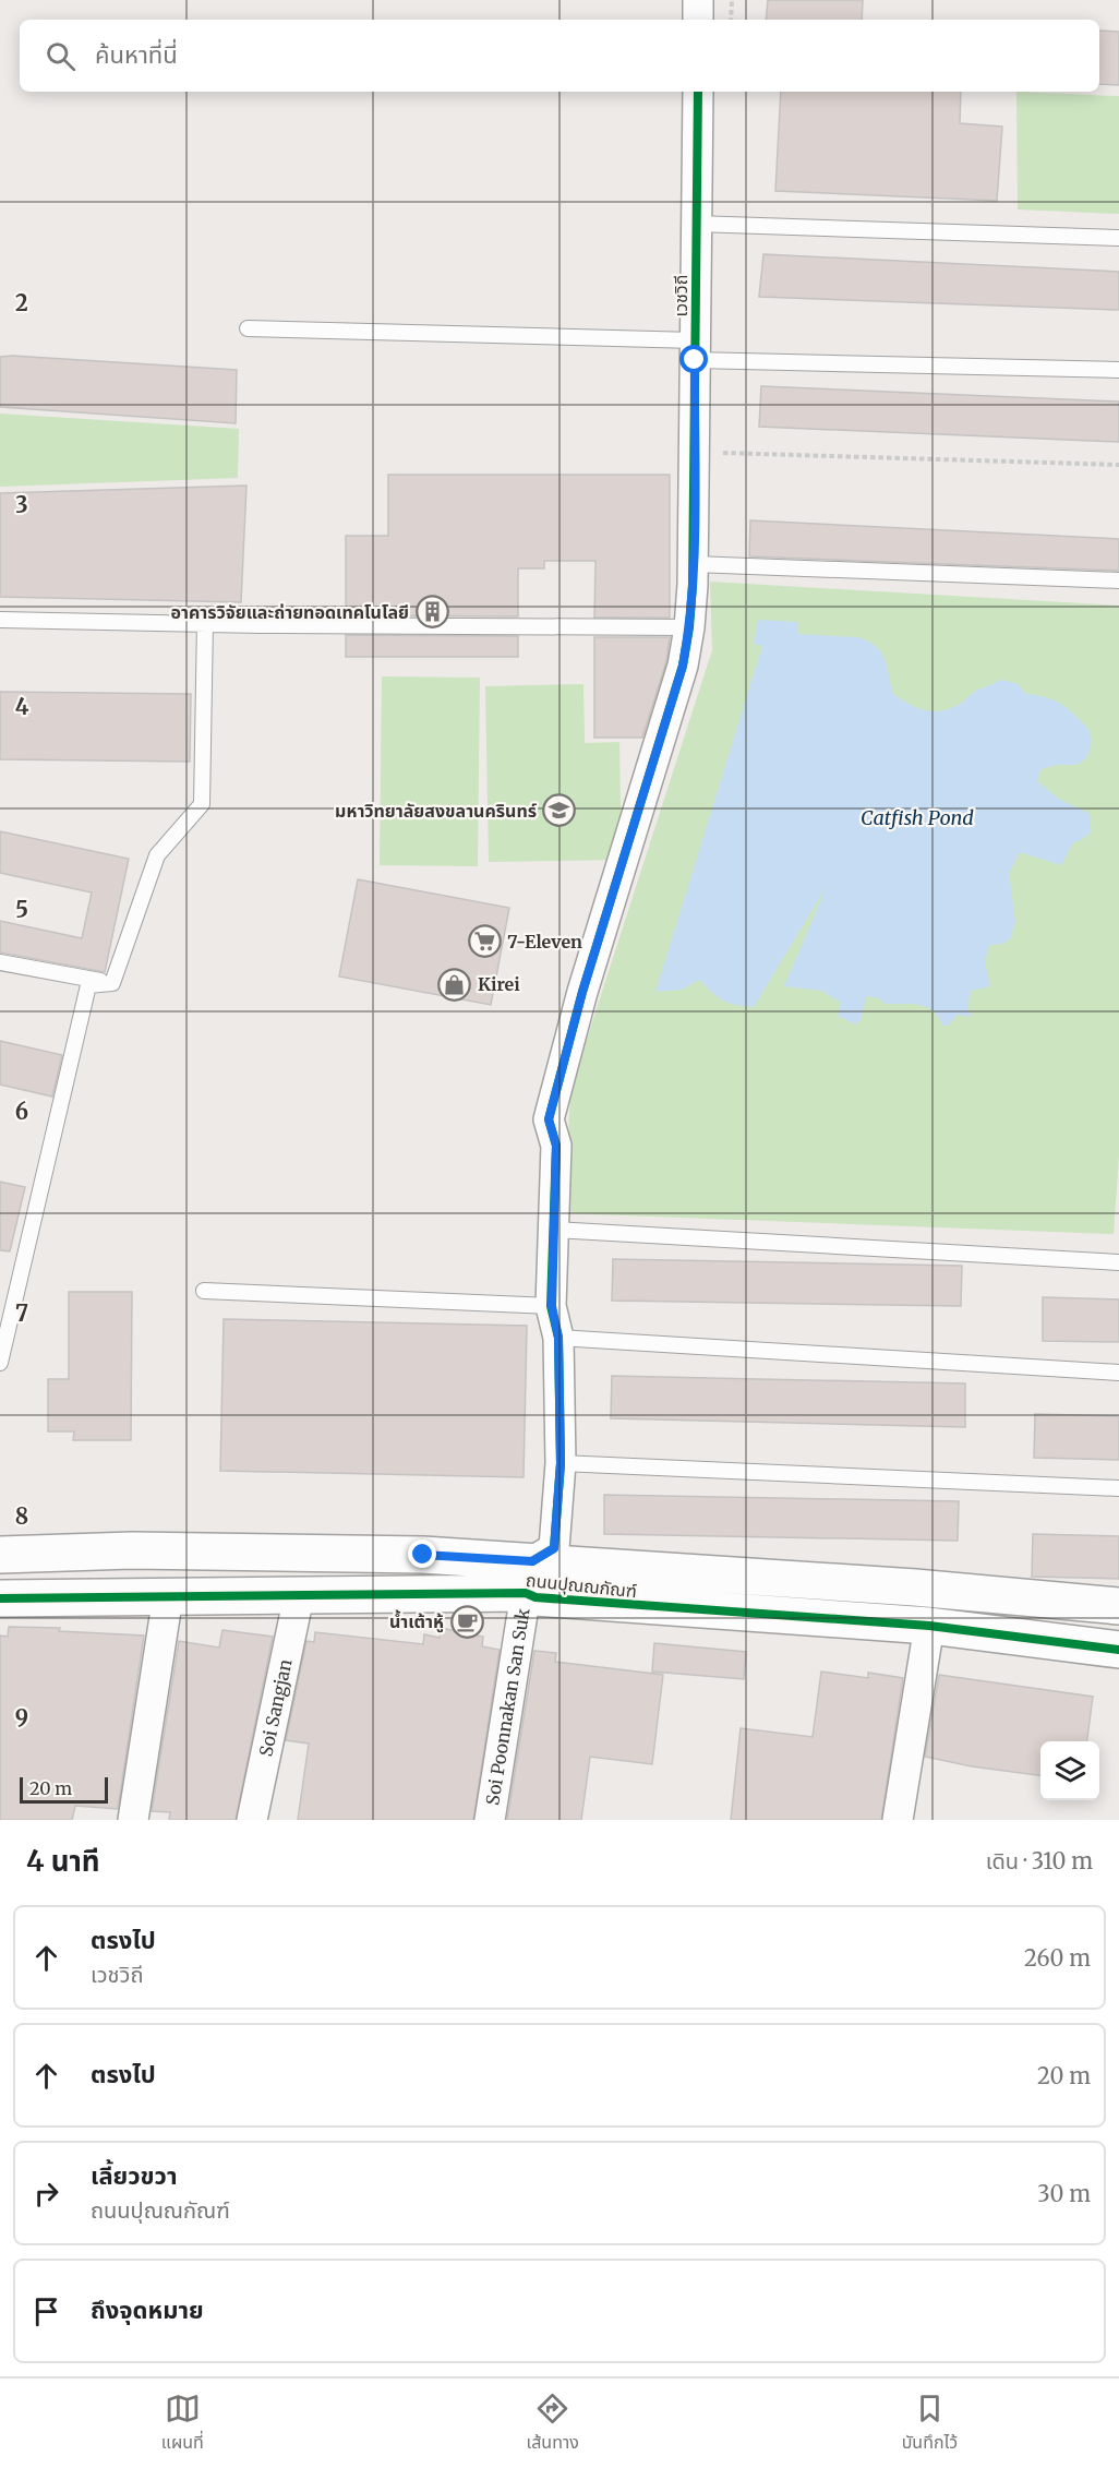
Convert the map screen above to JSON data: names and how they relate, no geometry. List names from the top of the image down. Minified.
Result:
{"streets":{"street":["เวชวิถี","ถนนปุณณกัณฑ์","Soi Poonnakan San Suk","Soi Sangjan"]},"crossings":[["เวชวิถี","ถนนปุณณกัณฑ์"],["เวชวิถี","Soi Poonnakan San Suk"],["ถนนปุณณกัณฑ์","Soi Poonnakan San Suk"],["ถนนปุณณกัณฑ์","Soi Sangjan"]],"water":["Catfish Pond"],"places":{"building":["อาคารวิจัยและถ่ายทอดเทคโนโลยี"],"school or university":["มหาวิทยาลัยสงขลานครินทร์"],"supermarket":["7-Eleven"],"shop":["Kirei"],"cafe":["น้ำเต้าหู้"]},"scale_bar":"20 m","page":{"search":"ค้นหาที่นี่","scale":"20 m","heading":["4 นาที","เดิน · 310 m"],"list":[["ตรงไป","เวชวิถี","260 m"],["ตรงไป","20 m"],["เลี้ยวขวา","ถนนปุณณกัณฑ์","30 m"],"ถึงจุดหมาย"],"nav":["แผนที่","เส้นทาง","บันทึกไว้"]},"grid":{"rows":["2","3","4","5","6","7","8","9"]}}
